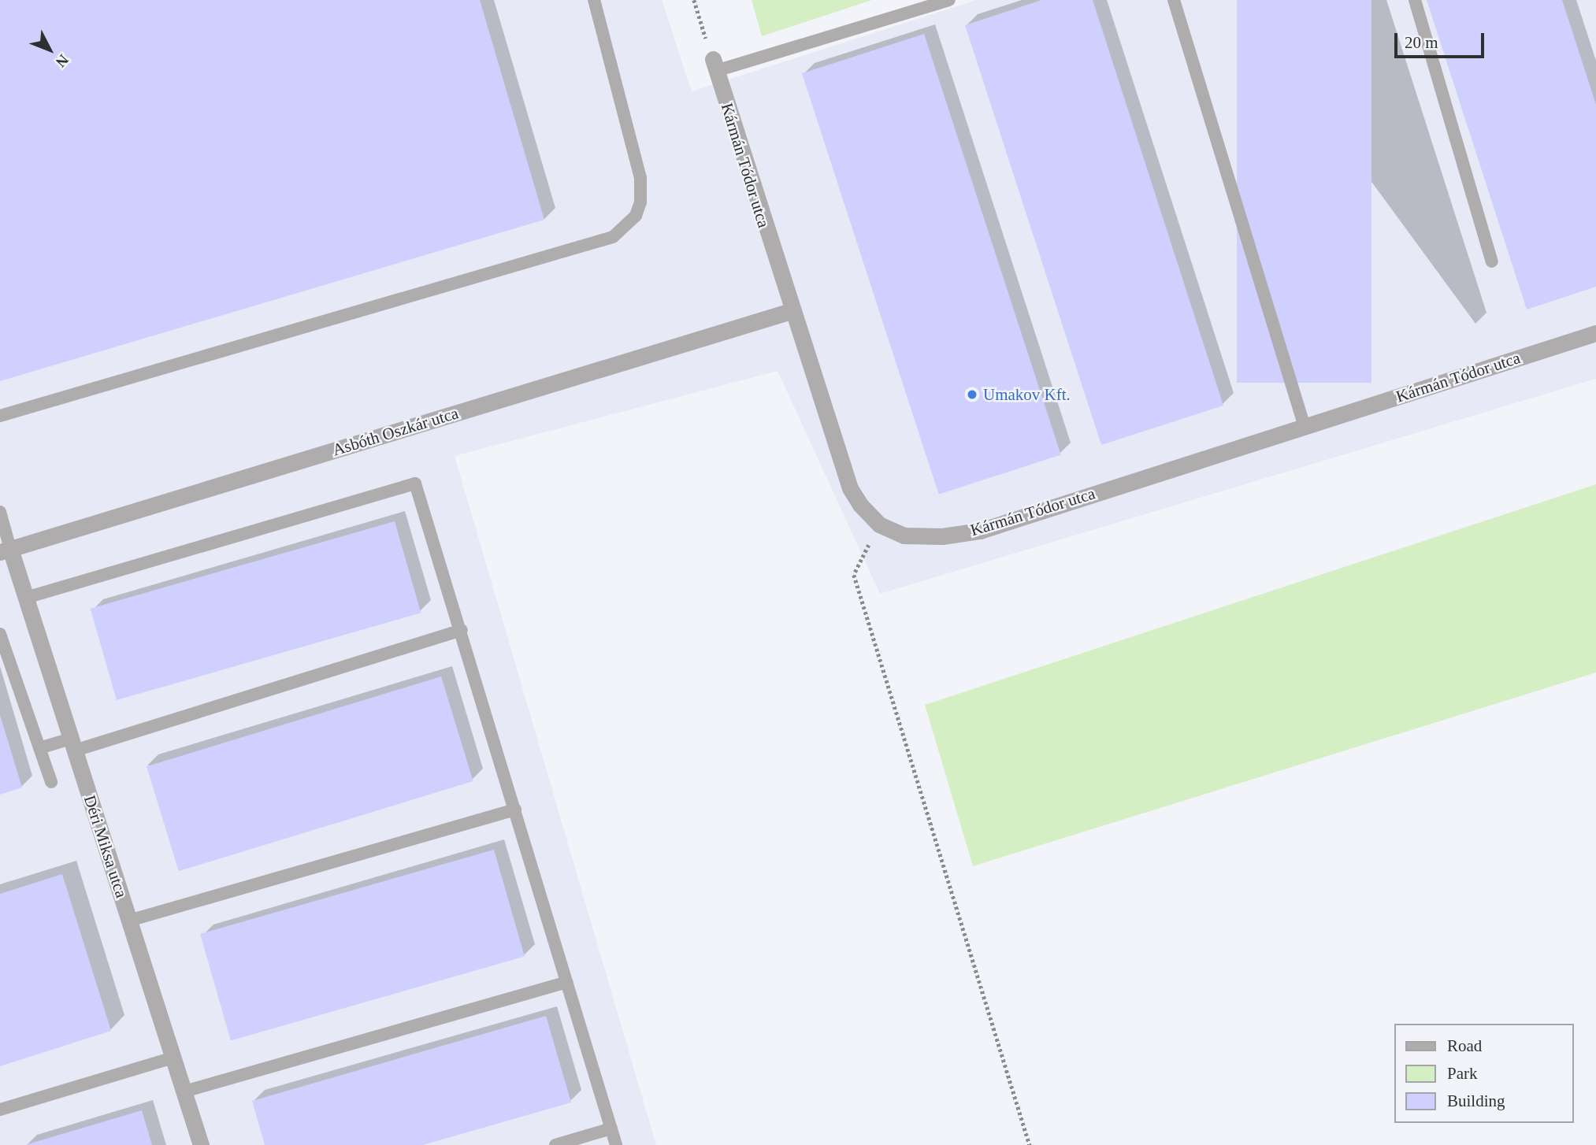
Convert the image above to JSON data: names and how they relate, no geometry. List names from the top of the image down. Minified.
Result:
{"streets":{"street":["Kármán Tódor utca","Asbóth Oszkár utca","Déri Miksa utca"]},"crossings":[["Kármán Tódor utca","Asbóth Oszkár utca"],["Asbóth Oszkár utca","Déri Miksa utca"]],"places":["Umakov Kft."],"legend":["Road","Park","Building"],"scale_bar":"20 m","north":"bottom right"}
